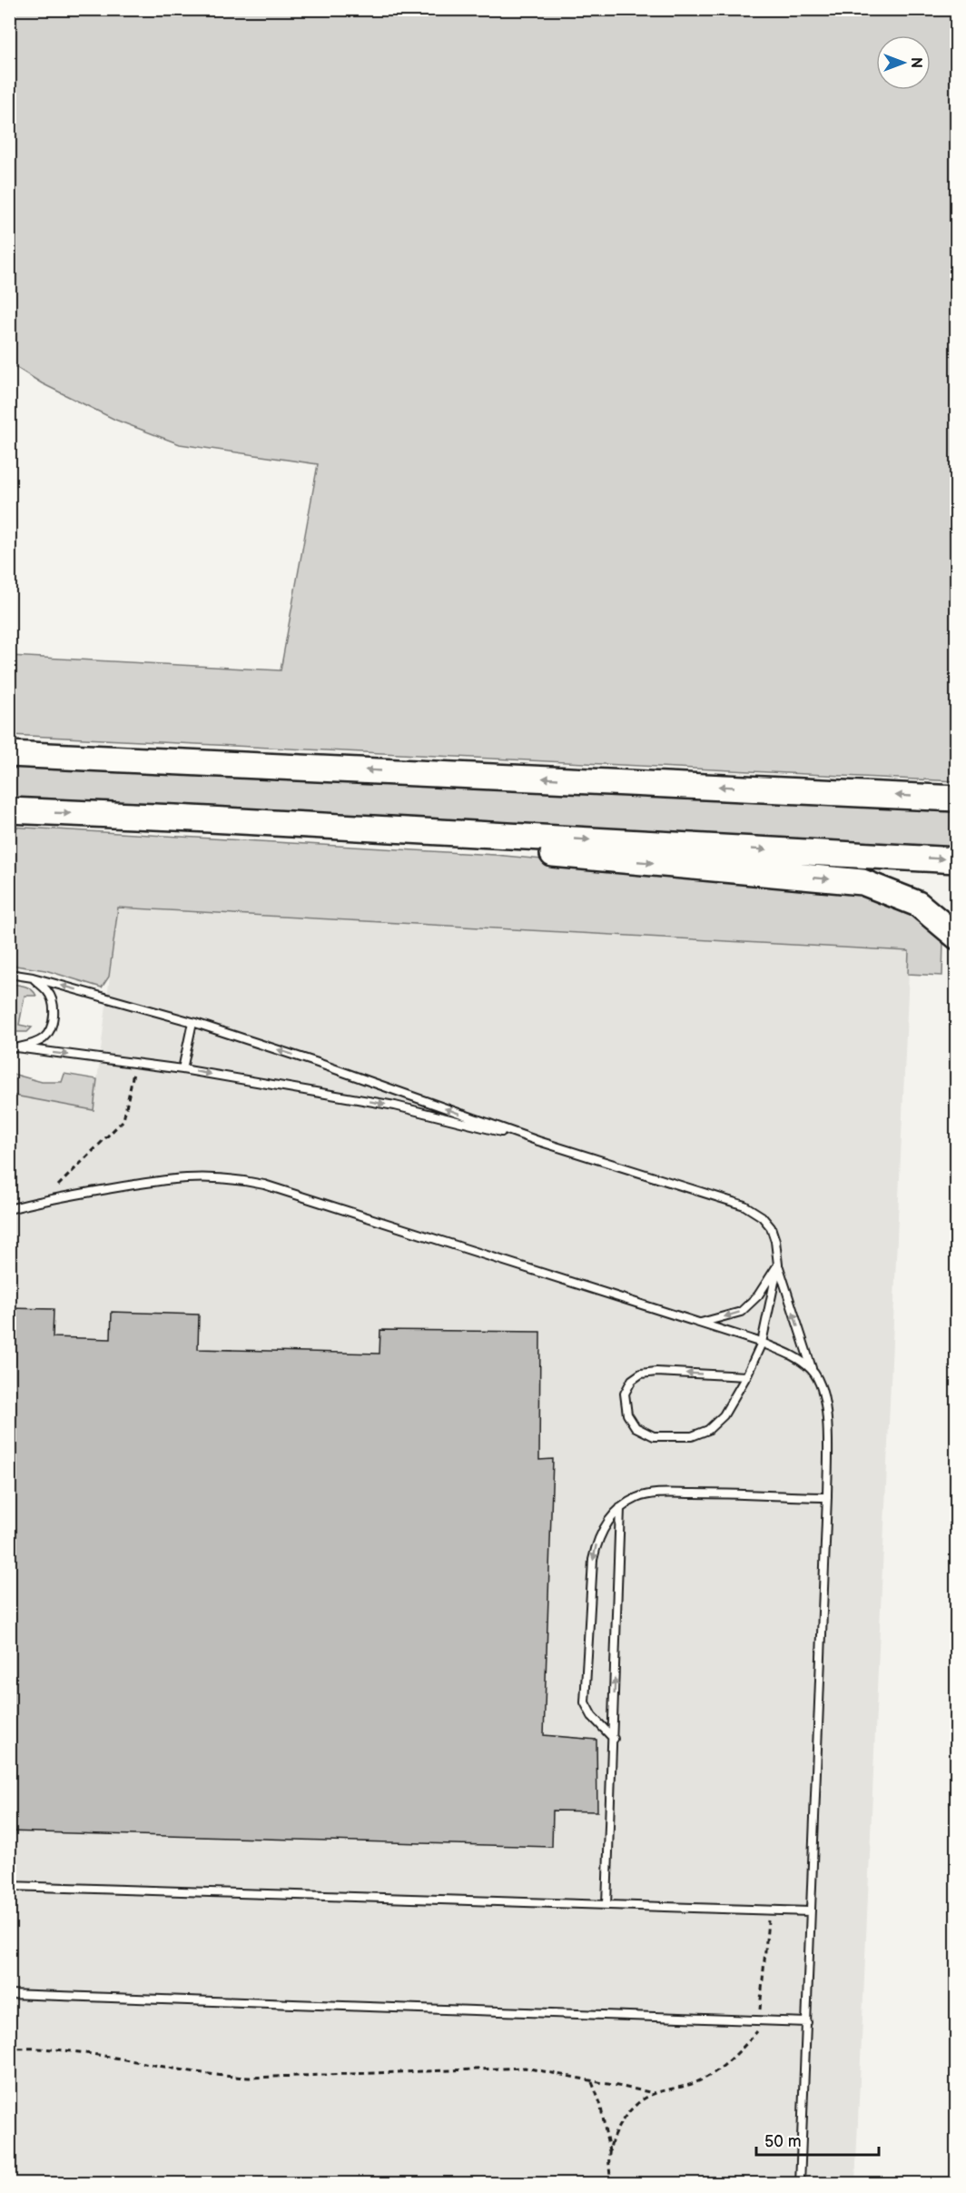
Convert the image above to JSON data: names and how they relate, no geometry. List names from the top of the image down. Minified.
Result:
{"scale_bar":"50 m","north":"right"}
